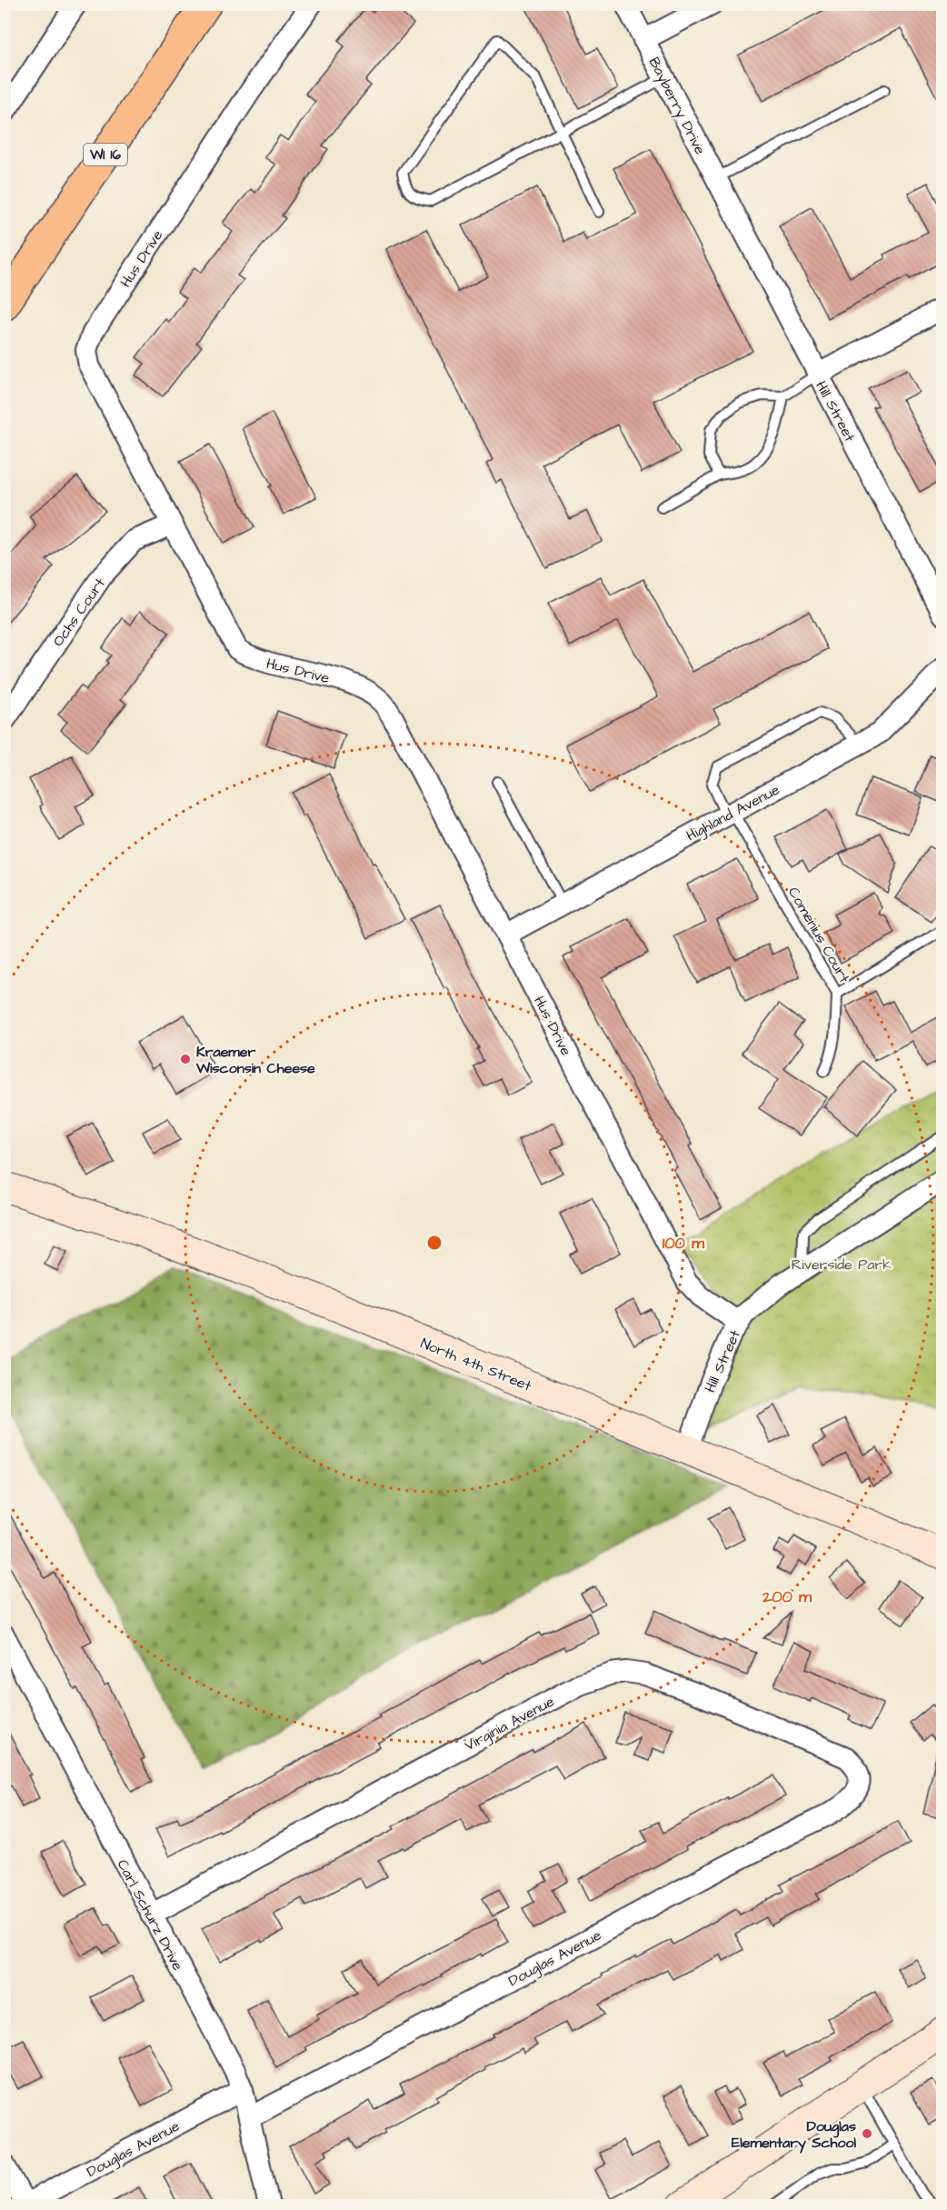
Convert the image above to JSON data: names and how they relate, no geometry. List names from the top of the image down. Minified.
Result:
{"streets":{"highway":["WI 16"],"street":["Bayberry Drive","Hus Drive","Hill Street","Ochs Court","Highland Avenue","North 4th Street","Virginia Avenue","Carl Schurz Drive","Douglas Avenue"],"lane":["Comenius Court"]},"crossings":[["Bayberry Drive","Hill Street"],["Hus Drive","Hill Street"],["Hus Drive","Ochs Court"],["Hus Drive","Highland Avenue"],["Hill Street","North 4th Street"],["Highland Avenue","Comenius Court"],["Virginia Avenue","Carl Schurz Drive"],["Virginia Avenue","Douglas Avenue"],["Carl Schurz Drive","Douglas Avenue"]],"parks":["Riverside Park"],"places":["Kraemer Wisconsin Cheese","Douglas Elementary School"],"rings":["100 m","200 m"]}
